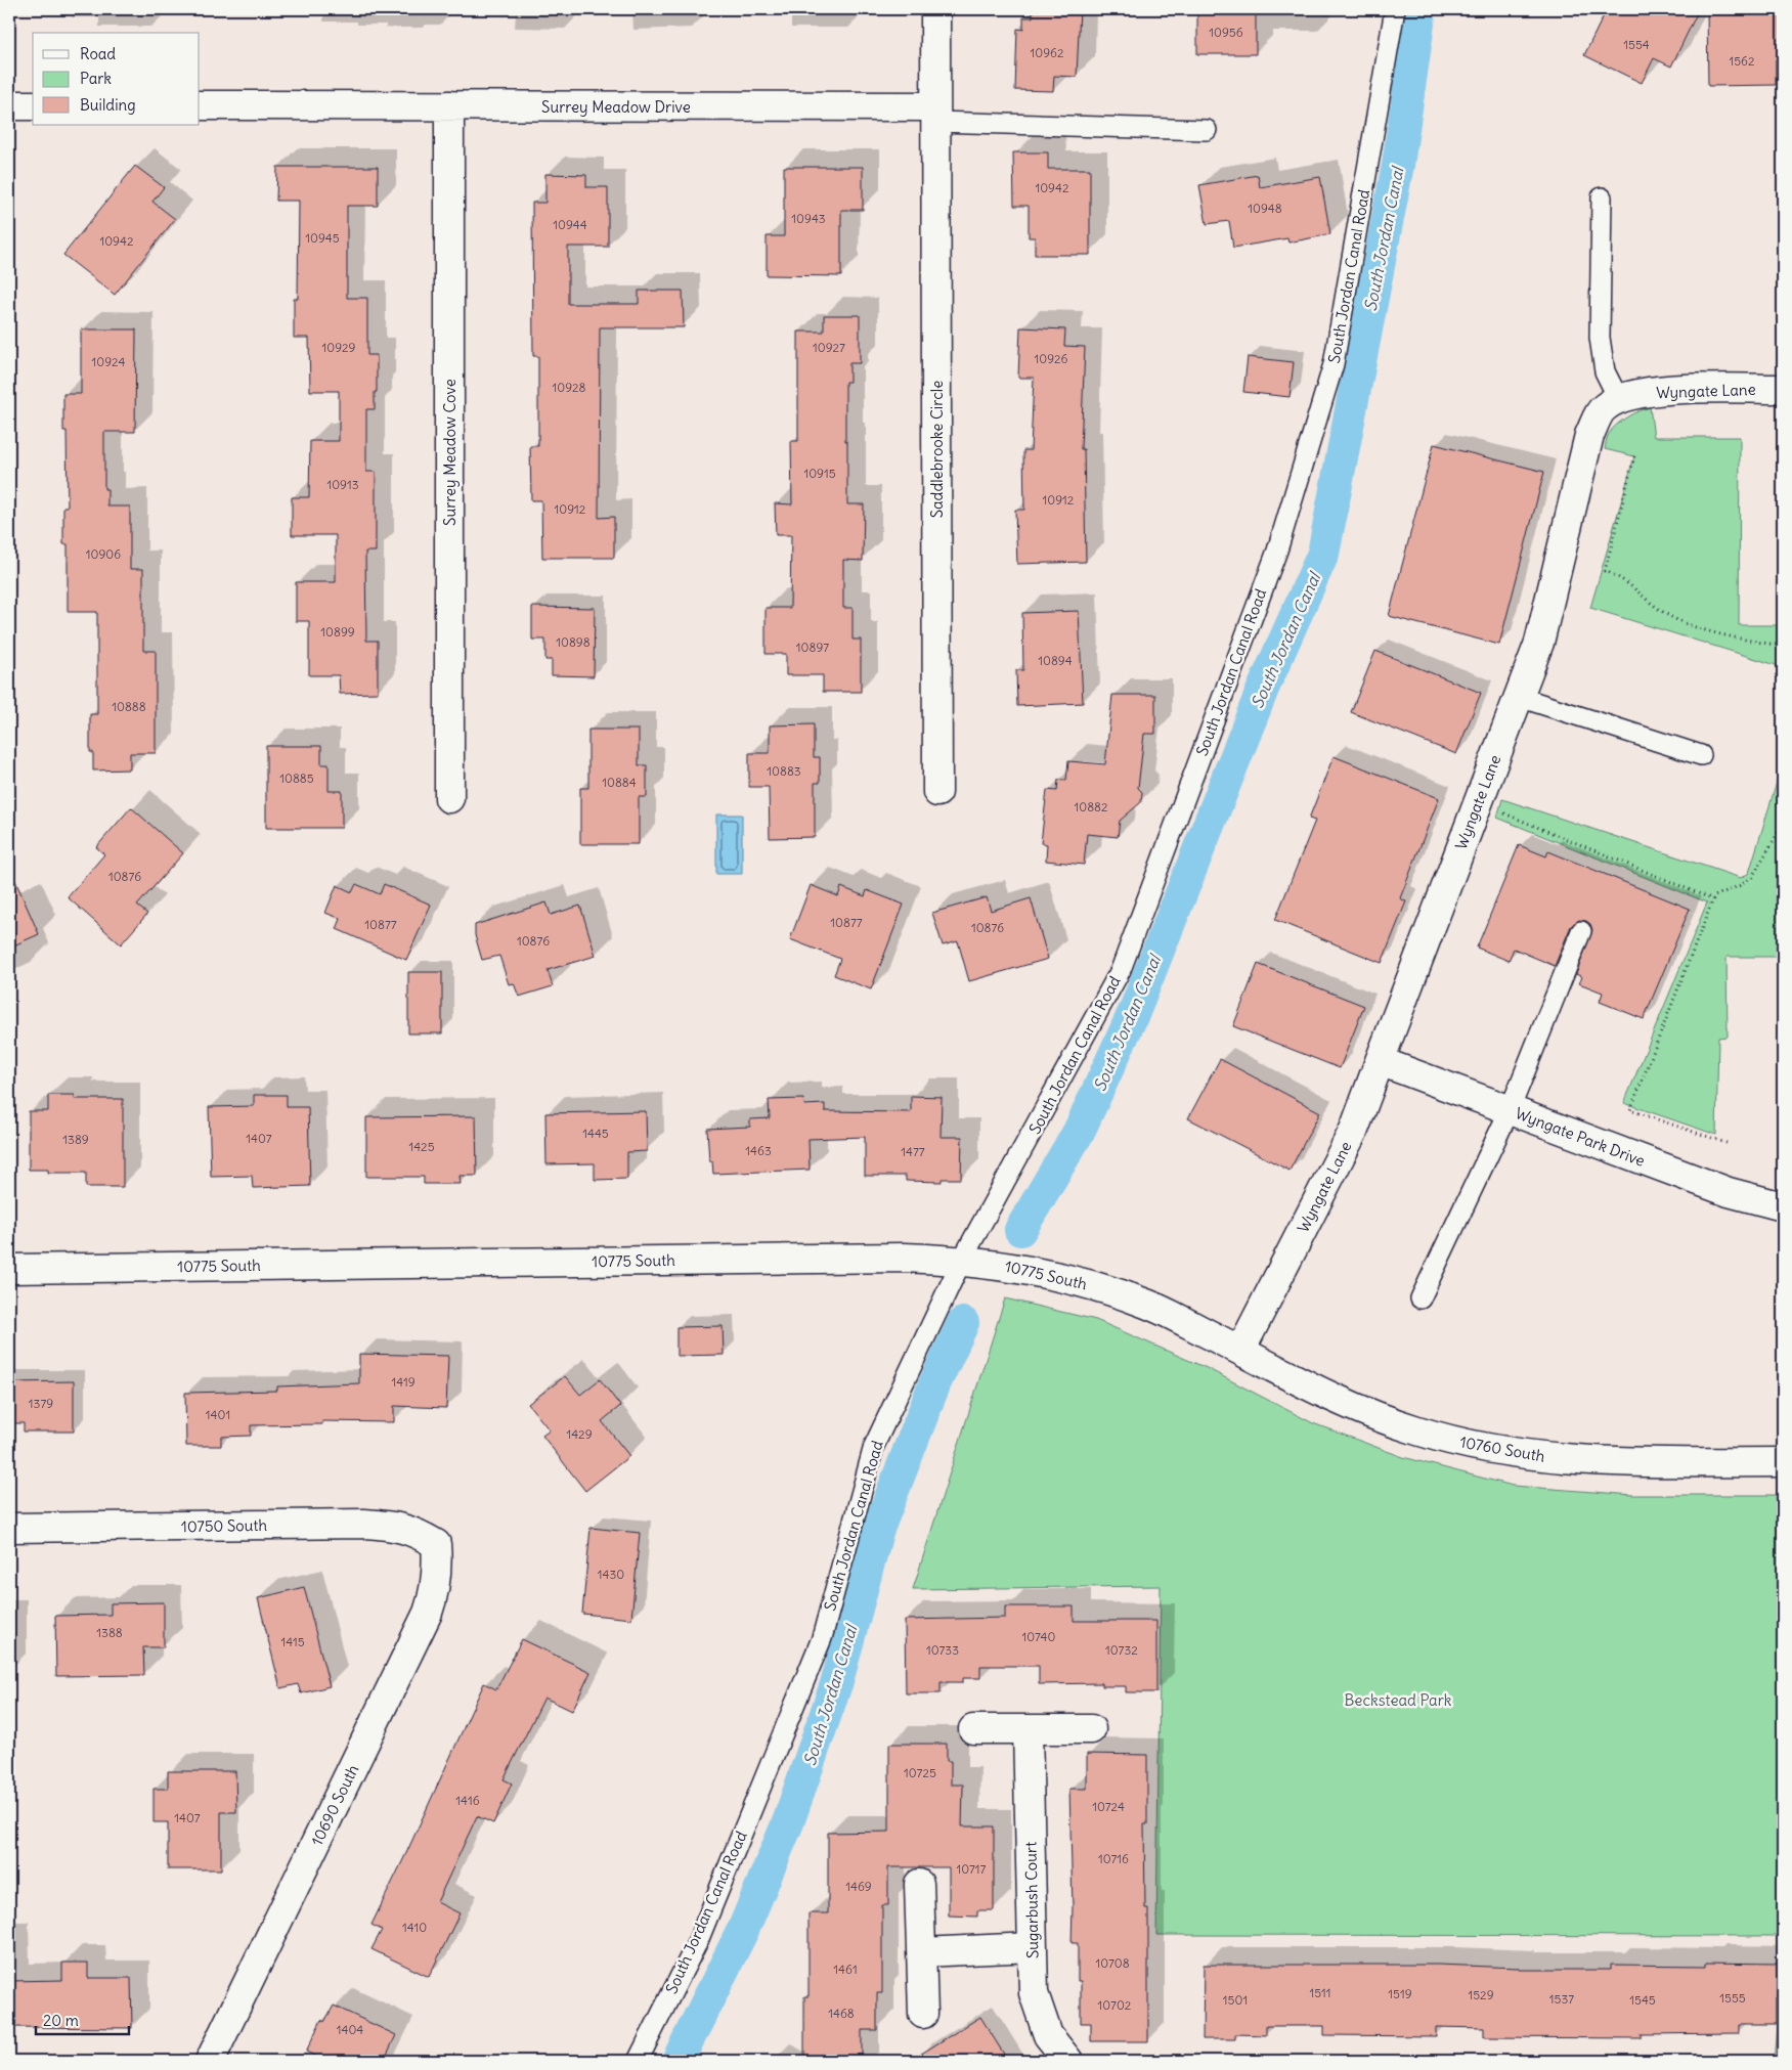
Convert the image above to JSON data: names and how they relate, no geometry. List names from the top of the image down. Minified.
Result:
{"streets":{"street":["Surrey Meadow Drive","Wyngate Lane","Saddlebrooke Circle","Surrey Meadow Cove","Wyngate Park Drive","10775 South","10760 South","10750 South","10690 South","Sugarbush Court"],"lane":["South Jordan Canal Road"]},"crossings":[["Surrey Meadow Drive","Saddlebrooke Circle"],["Surrey Meadow Drive","Surrey Meadow Cove"],["South Jordan Canal Road","10775 South"],["Wyngate Lane","Wyngate Park Drive"],["Wyngate Lane","10775 South"],["Wyngate Lane","10760 South"],["10775 South","10760 South"],["10750 South","10690 South"]],"water":["South Jordan Canal"],"parks":["Beckstead Park"],"house_numbers":["10956","1554","10962","1562","10942","10948","10943","10944","10945","10942","10929","10927","10926","10924","10928","10915","10913","10912","10912","10906","10899","10898","10897","10894","10888","10883","10885","10884","10882","10876","10877","10877","10876","10876","1445","1407","1389","1425","1463","1477","1419","1379","1401","1429","1430","1388","10740","1415","10733","10732","10725","1416","10724","1407","10716","10717","1469","1410","10708","1461","1511","1519","1529","1555","1537","1501","1545","10702","1468","1404"],"legend":["Road","Park","Building"],"scale_bar":"20 m"}
